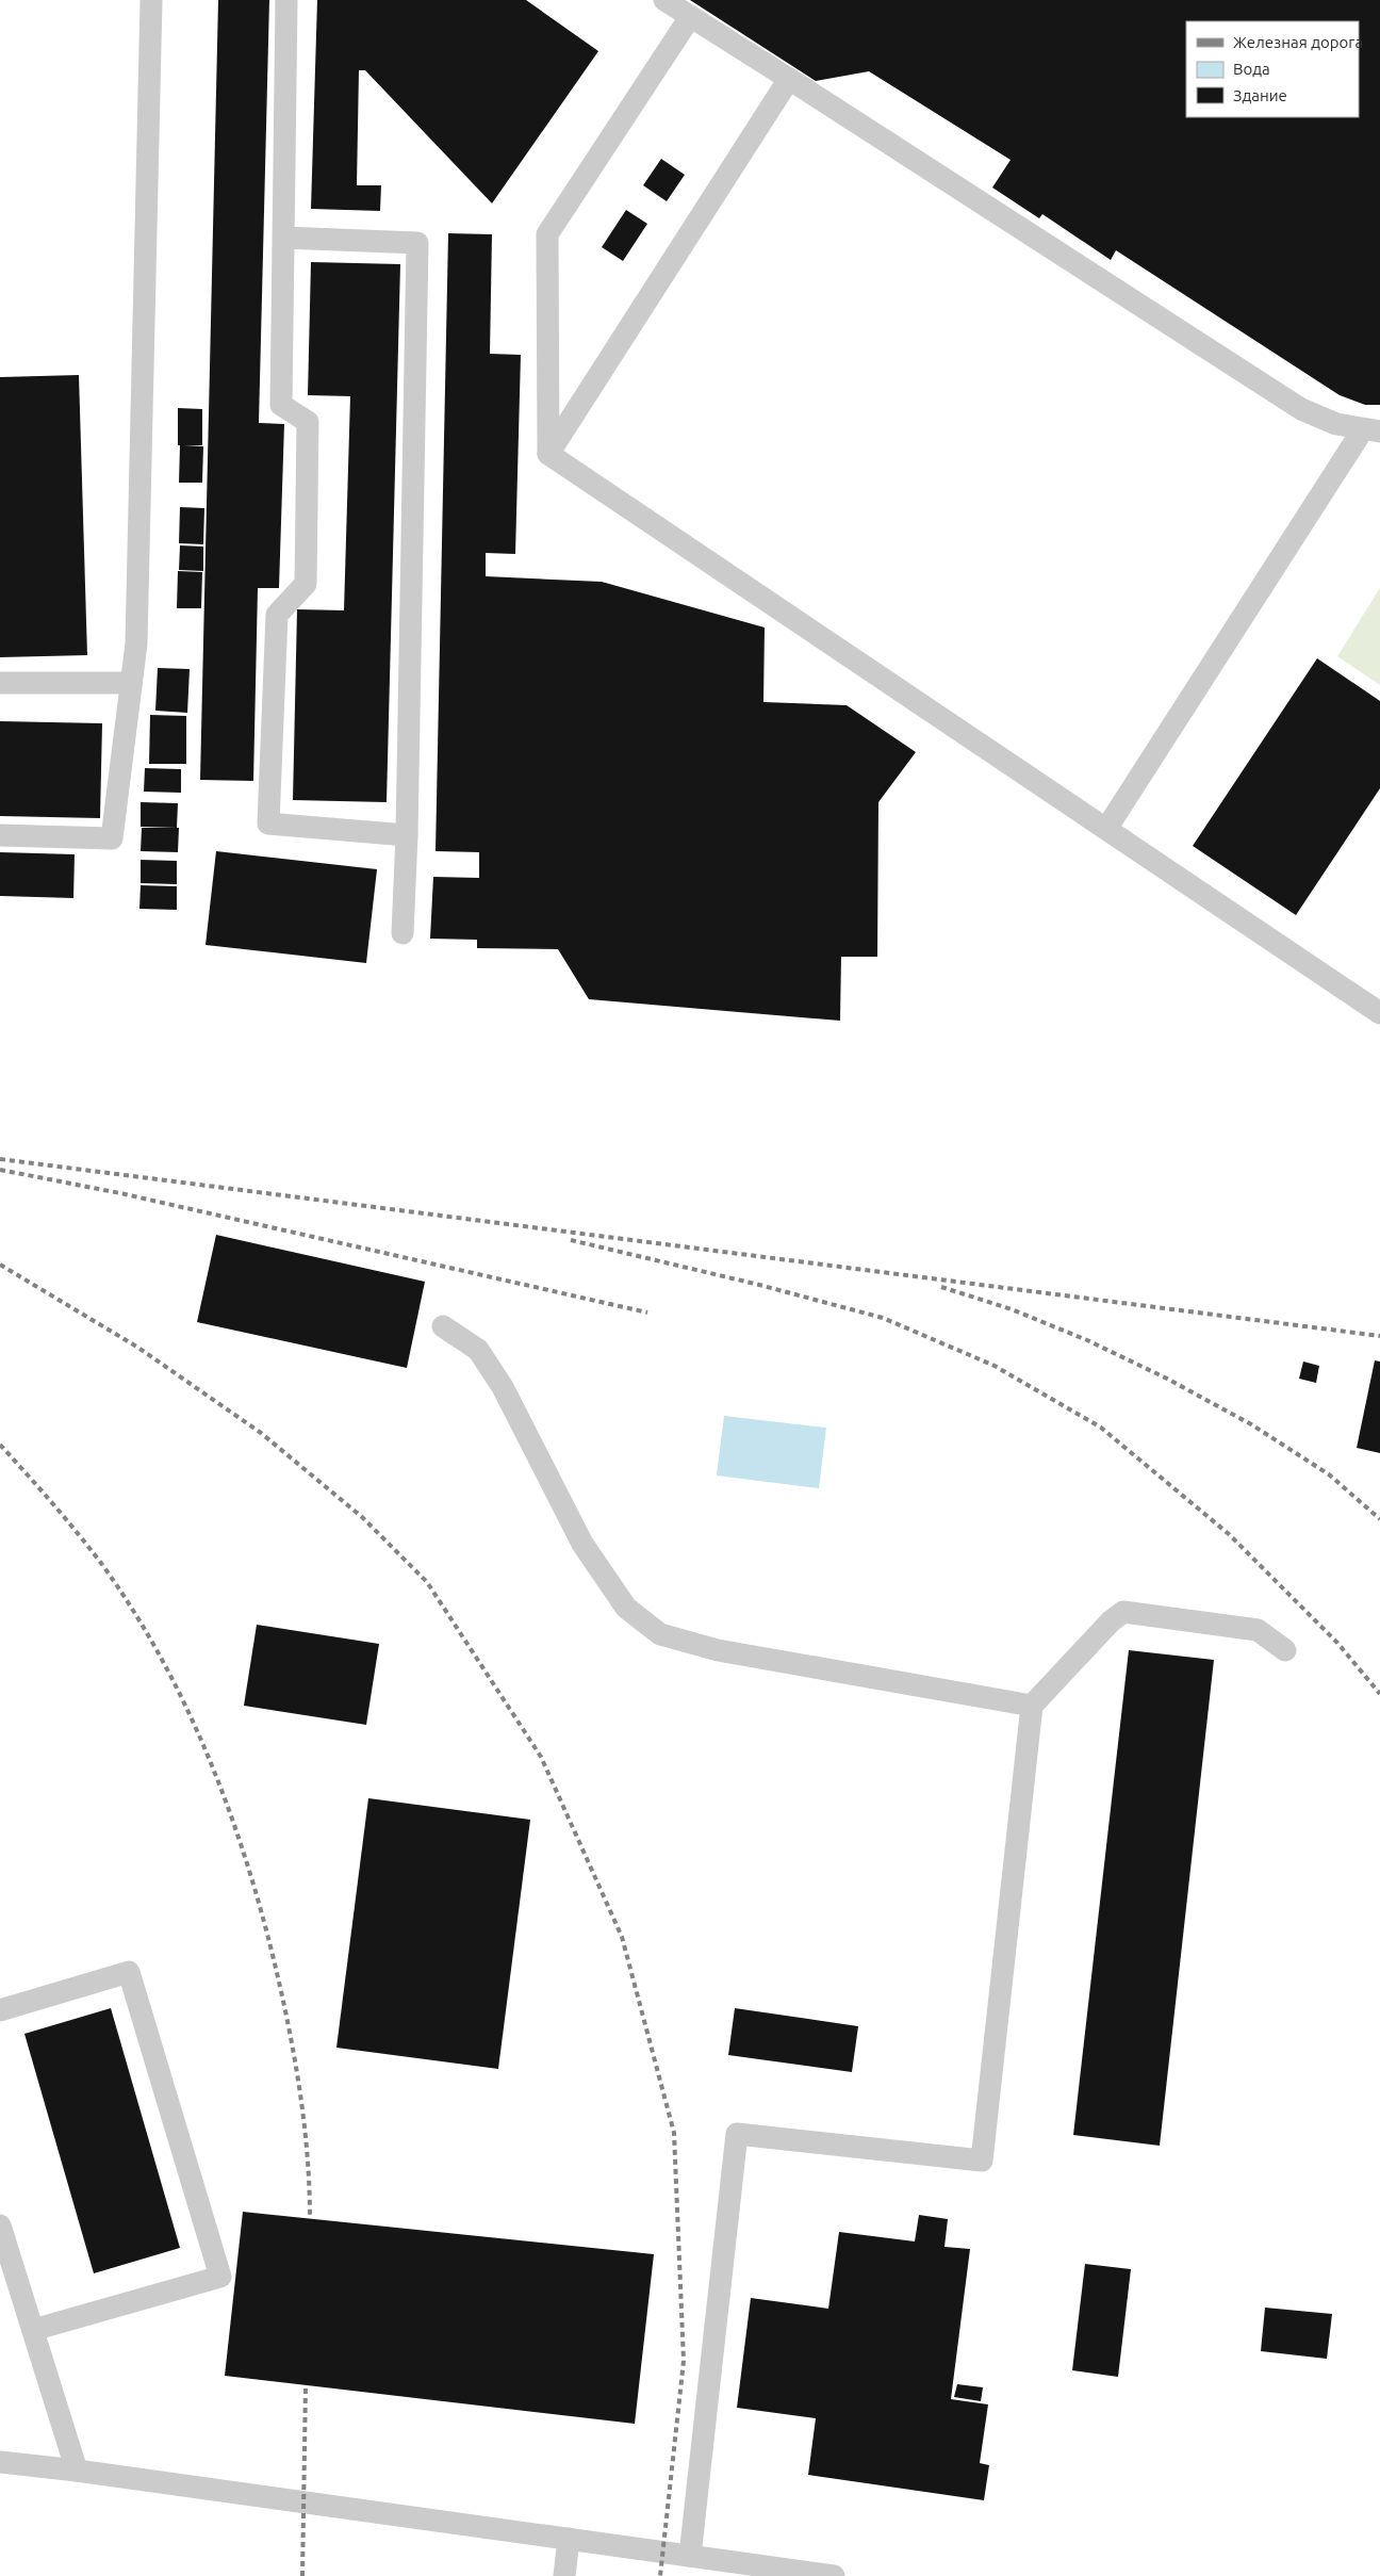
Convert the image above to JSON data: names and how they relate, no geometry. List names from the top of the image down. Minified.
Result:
{"legend":["Железная дорога","Вода","Здание"]}
